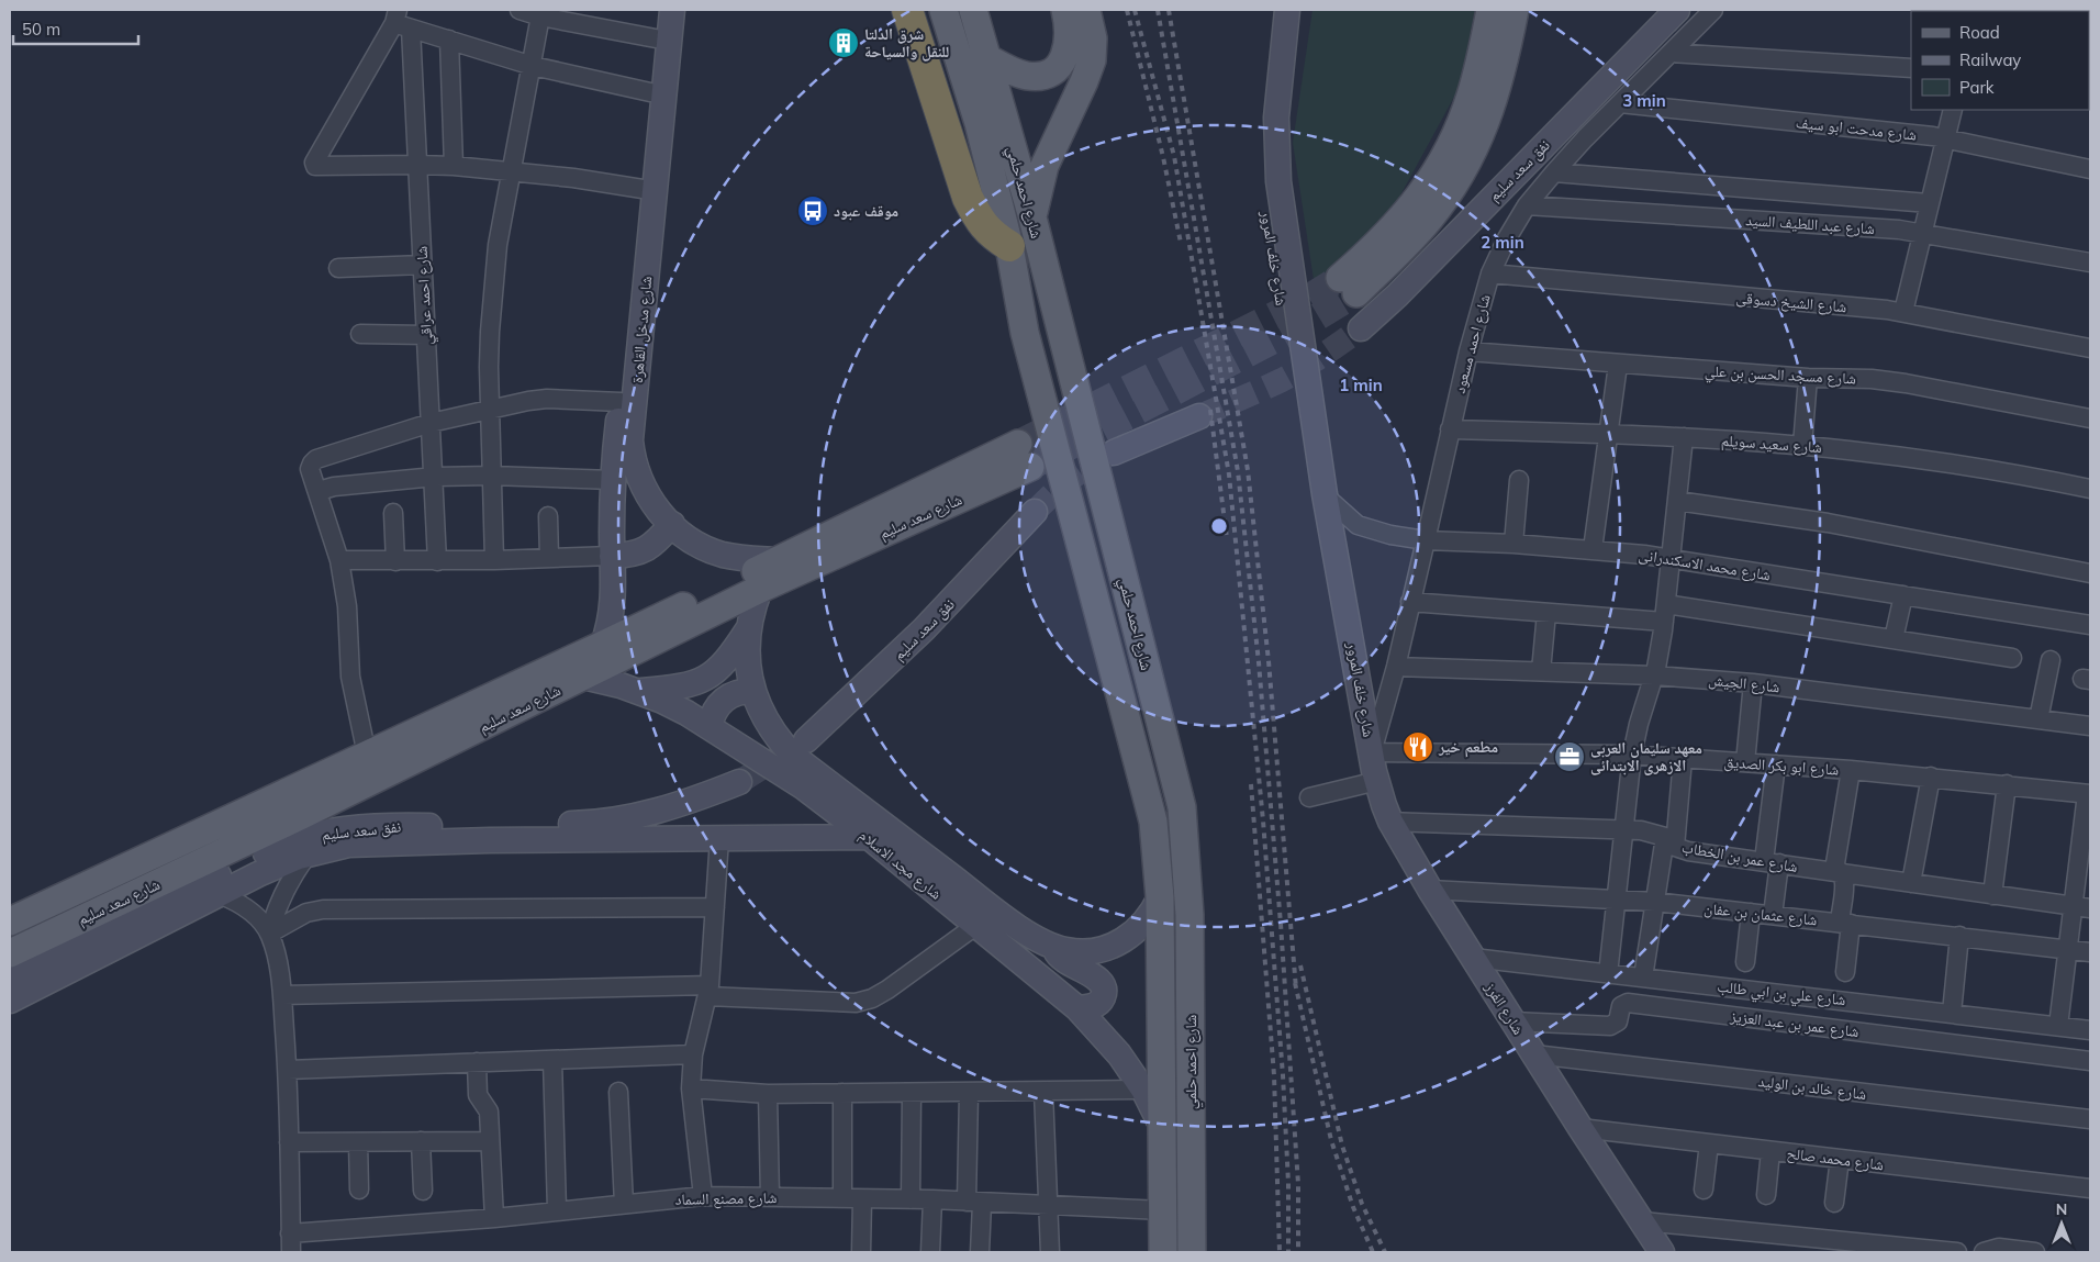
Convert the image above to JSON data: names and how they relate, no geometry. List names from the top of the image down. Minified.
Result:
{"streets":{"main road":["شارع احمد حلمي","شارع سعد سليم"],"street":["شارع مدحت ابو سيف","نفق سعد سليم","شارع عبد اللطيف السيد","شارع خلف المرور","شارع احمد عراقي","شارع الشيخ دسوقى","شارع مدخل القاهرة","شارع احمد مسعود","شارع مسجد الحسن بن علي","شارع سعيد سويلم","شارع محمد الاسكندرانى","شارع الجيش","شارع ابو بكر الصديق","شارع عمر بن الخطاب","شارع مجد الاسلام","شارع عثمان بن عفان","شارع علي بن ابي طالب","شارع الفرز","شارع عمر بن عبد العزيز","شارع خالد بن الوليد","شارع محمد صالح","شارع مصنع السماد"]},"crossings":[["شارع مدحت ابو سيف","شارع احمد مسعود"],["شارع احمد حلمي","شارع مجد الاسلام"],["شارع احمد حلمي","شارع مصنع السماد"],["شارع عبد اللطيف السيد","شارع احمد مسعود"],["شارع خلف المرور","شارع احمد مسعود"],["شارع خلف المرور","شارع محمد الاسكندرانى"],["شارع خلف المرور","شارع ابو بكر الصديق"],["شارع خلف المرور","شارع الفرز"],["شارع الشيخ دسوقى","شارع احمد مسعود"],["شارع مدخل القاهرة","شارع سعد سليم"],["شارع احمد مسعود","شارع مسجد الحسن بن علي"],["شارع احمد مسعود","شارع سعيد سويلم"],["شارع احمد مسعود","شارع محمد الاسكندرانى"],["شارع احمد مسعود","شارع الجيش"],["شارع احمد مسعود","شارع ابو بكر الصديق"],["شارع احمد مسعود","شارع الفرز"],["شارع سعد سليم","شارع مجد الاسلام"],["شارع ابو بكر الصديق","شارع الفرز"],["شارع عمر بن الخطاب","شارع الفرز"],["شارع عثمان بن عفان","شارع الفرز"],["شارع علي بن ابي طالب","شارع الفرز"],["شارع الفرز","شارع عمر بن عبد العزيز"],["شارع الفرز","شارع خالد بن الوليد"],["شارع الفرز","شارع محمد صالح"]],"places":{"building":["شرق الدلتا للنقل والسياحة"],"bus stop":["موقف عبود"],"restaurant":["مطعم خير"],"office":["معهد سليمان العربى الازهرى الابتدائى"]},"legend":["Road","Railway","Park"],"scale_bar":"50 m","north":"top","rings":["3 min","2 min","1 min"]}
